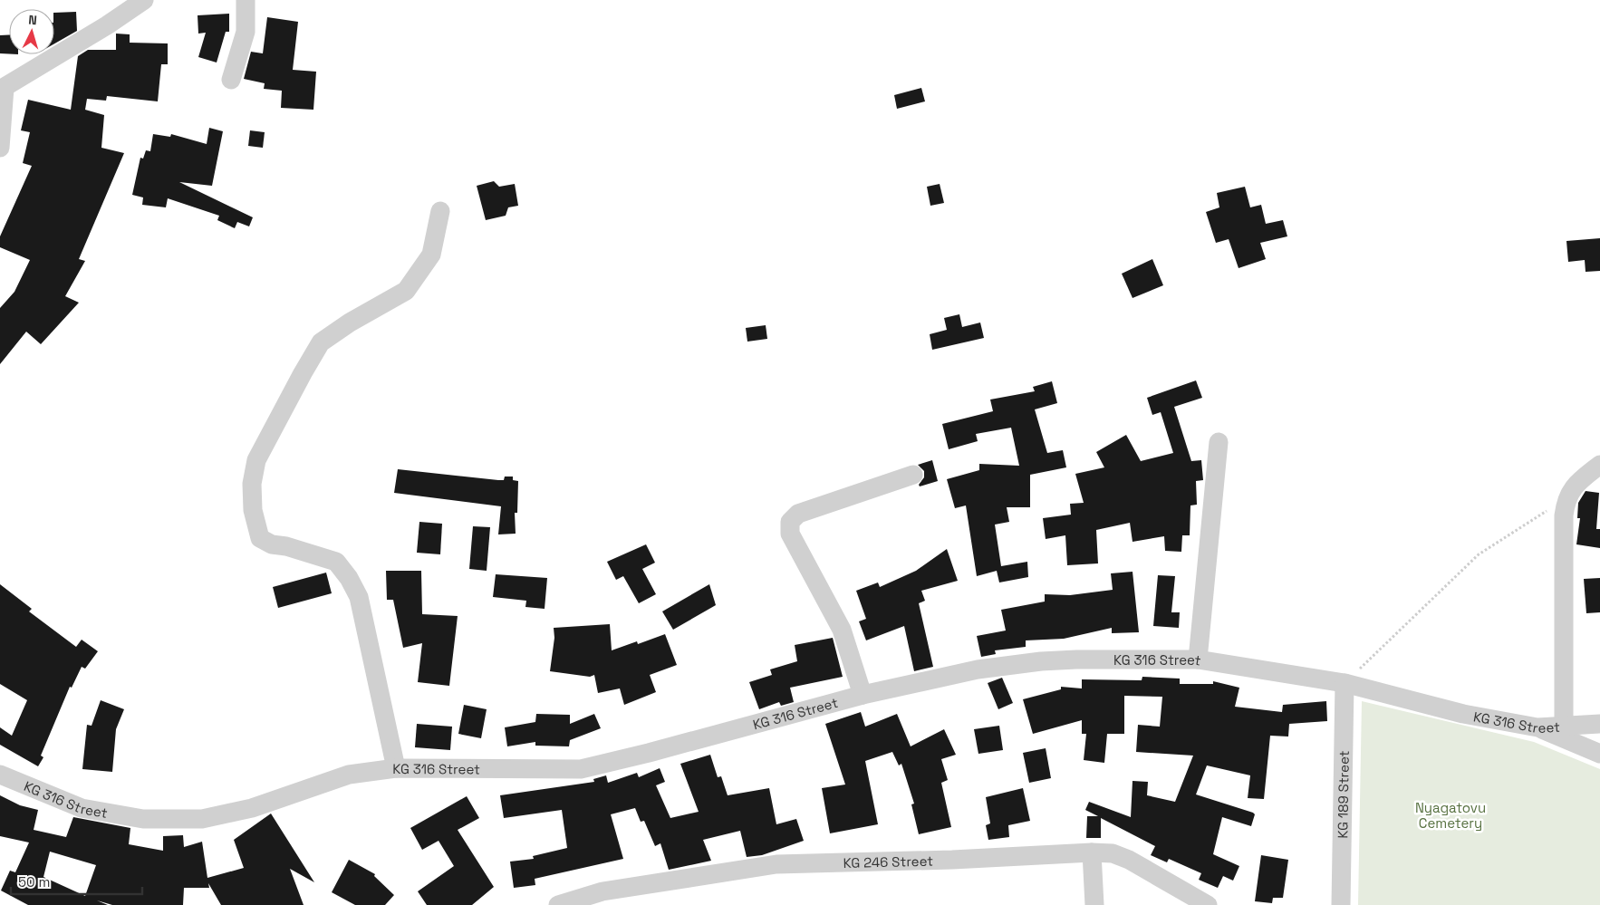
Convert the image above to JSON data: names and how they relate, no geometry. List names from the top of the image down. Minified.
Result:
{"streets":{"street":["KG 316 Street","KG 189 Street","KG 246 Street"]},"crossings":[["KG 316 Street","KG 189 Street"]],"parks":["Nyagatovu Cemetery"],"scale_bar":"50 m","north":"top"}
